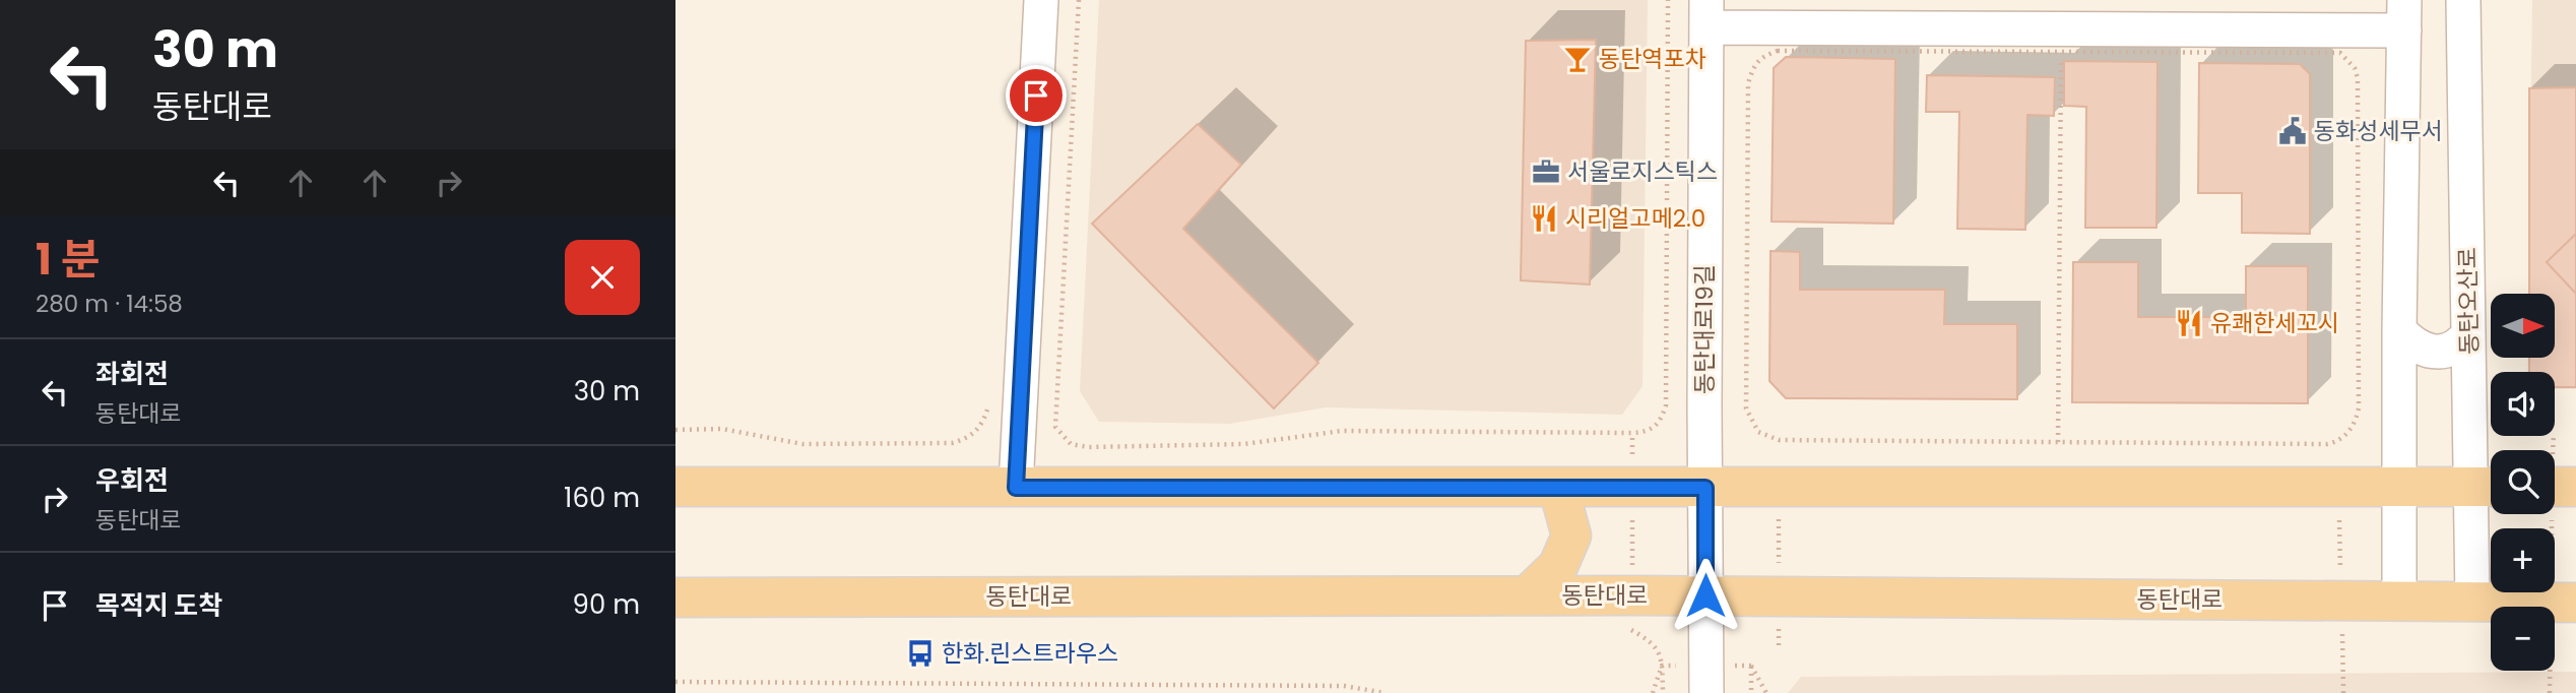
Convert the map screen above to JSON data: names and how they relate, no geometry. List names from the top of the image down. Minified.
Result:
{"streets":{"main road":["동탄대로"],"street":["동탄오산로","동탄대로19길"]},"crossings":[["동탄오산로","동탄대로"],["동탄대로19길","동탄대로"]],"places":{"bar":["동탄역포차"],"public building":["동화성세무서"],"office":["서울로지스틱스"],"restaurant":["시리얼고메2.0","유쾌한세꼬시"],"bus stop":["한화.린스트라우스"]},"north":"right","page":{"turn":["30 m","동탄대로"],"heading":["1 분","280 m · 14:58"],"map_buttons":["+","−"],"list":[{"name":"좌회전","note":"동탄대로","value":"30 m"},{"name":"우회전","note":"동탄대로","value":"160 m"},{"name":"목적지 도착","value":"90 m"}]}}
